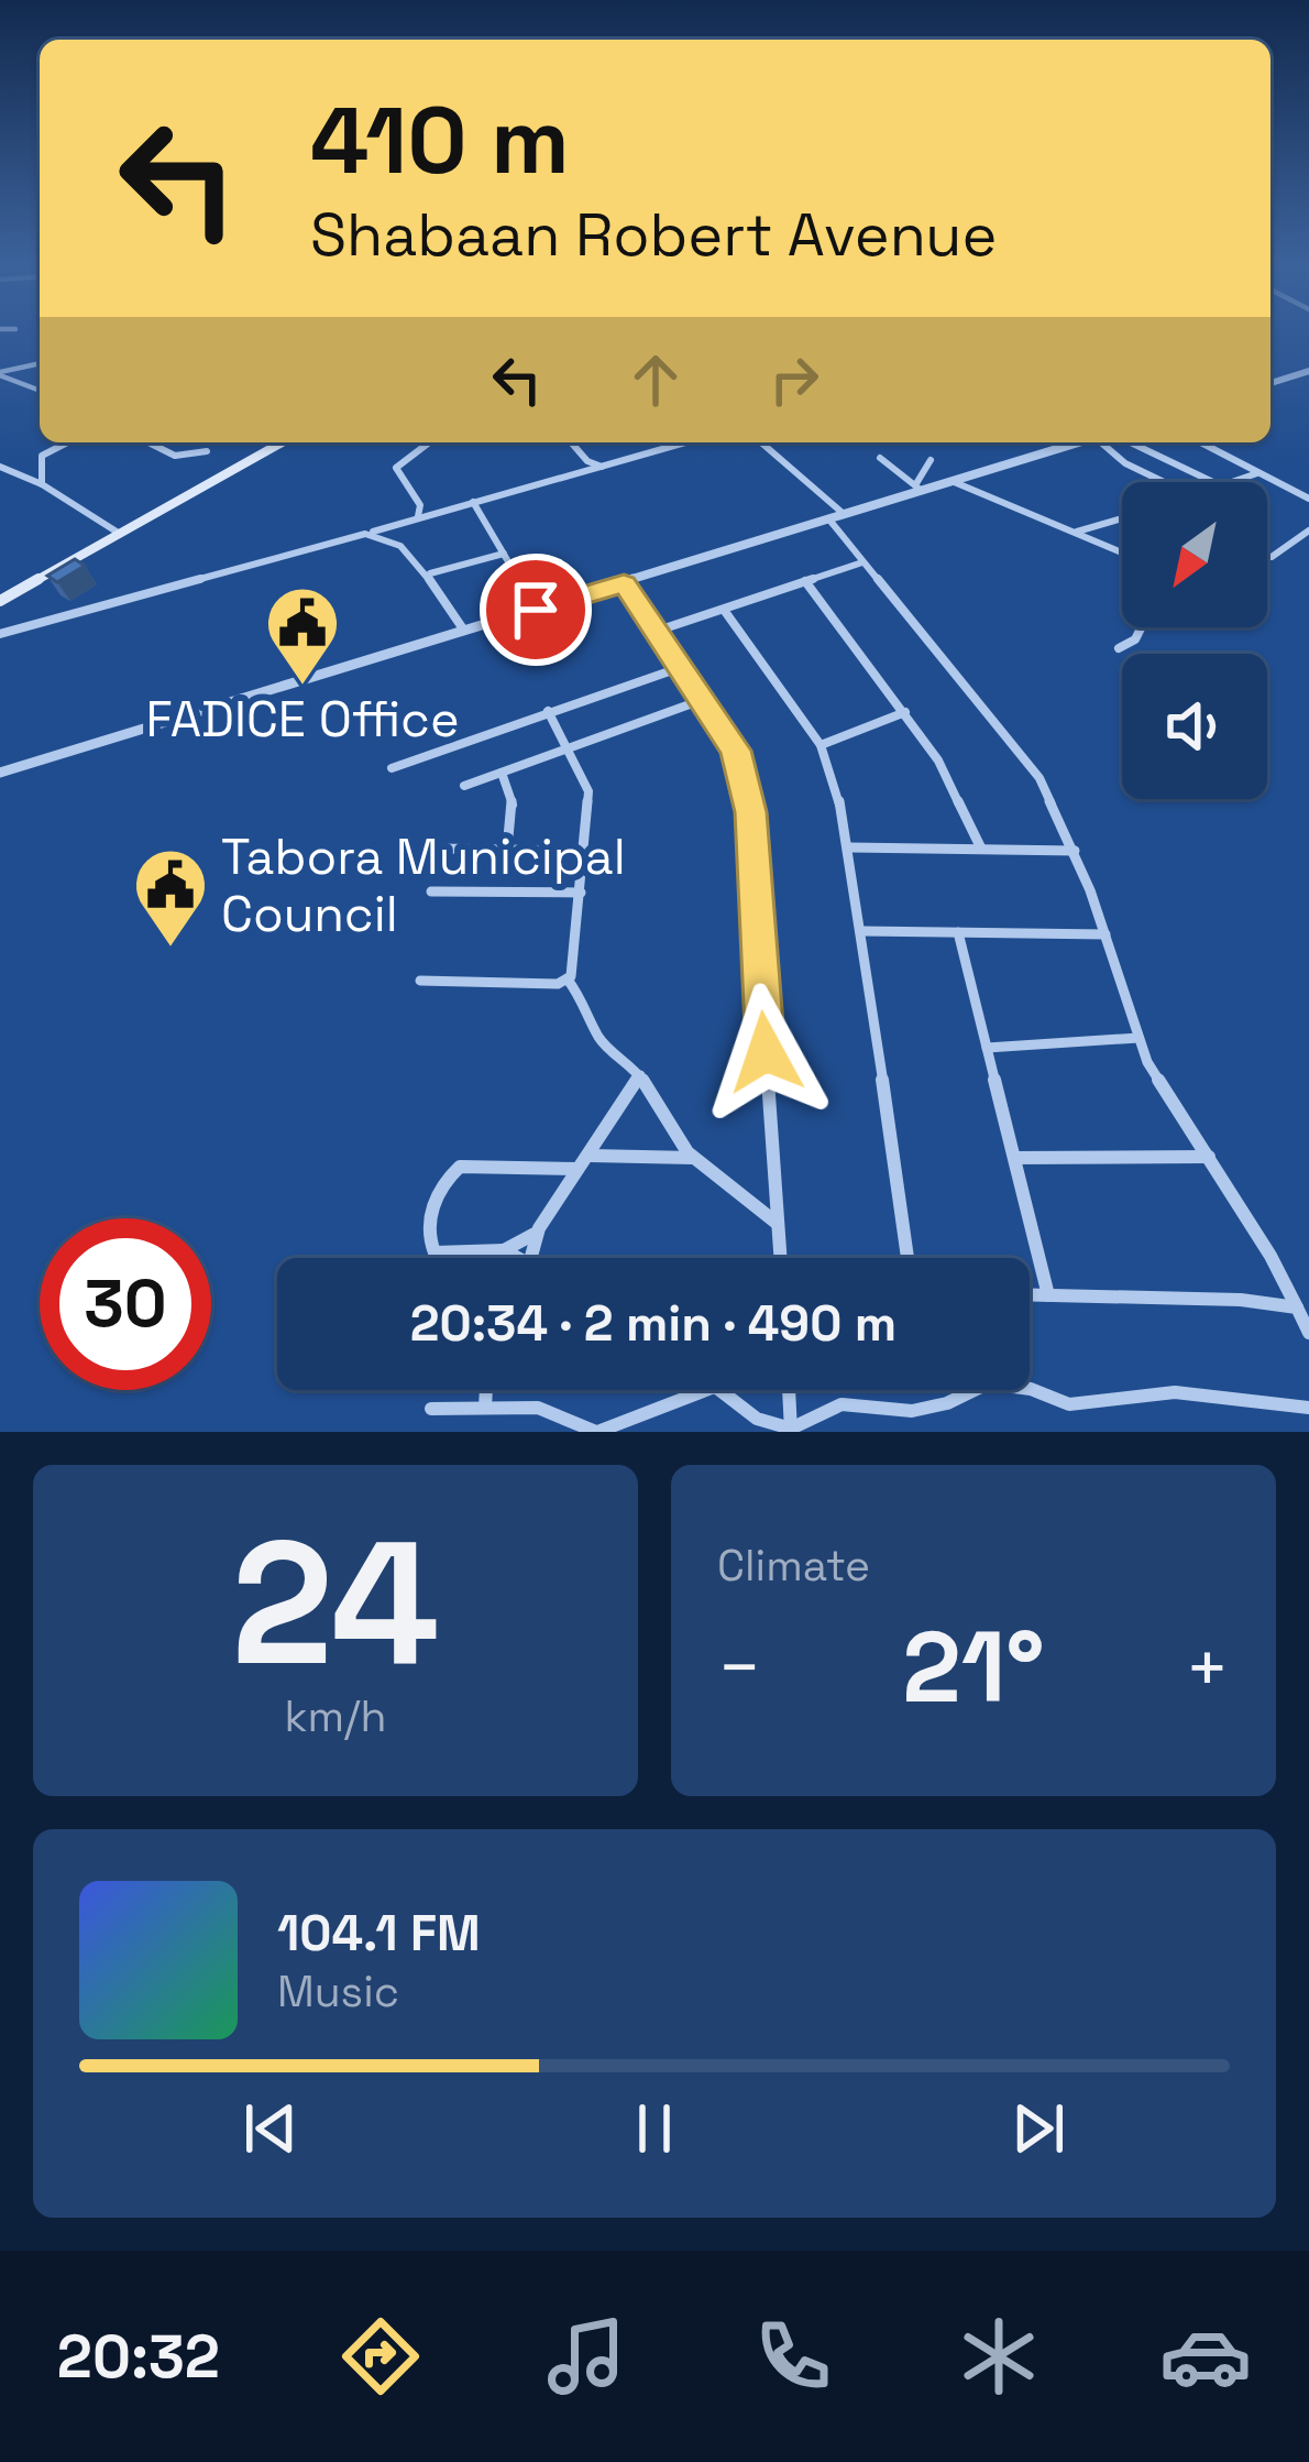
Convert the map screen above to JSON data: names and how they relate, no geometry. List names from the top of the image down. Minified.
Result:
{"places":{"public building":["FADICE Office","Tabora Municipal Council"]},"north":"bottom left","page":{"turn":["410 m","Shabaan Robert Avenue"],"limit":"30","trip":"20:34 · 2 min · 490 m","tile":[["24","km/h"],"Climate"],"heat":["−","21°","+"],"song":["104.1 FM","Music"],"tabs":"20:32"}}
